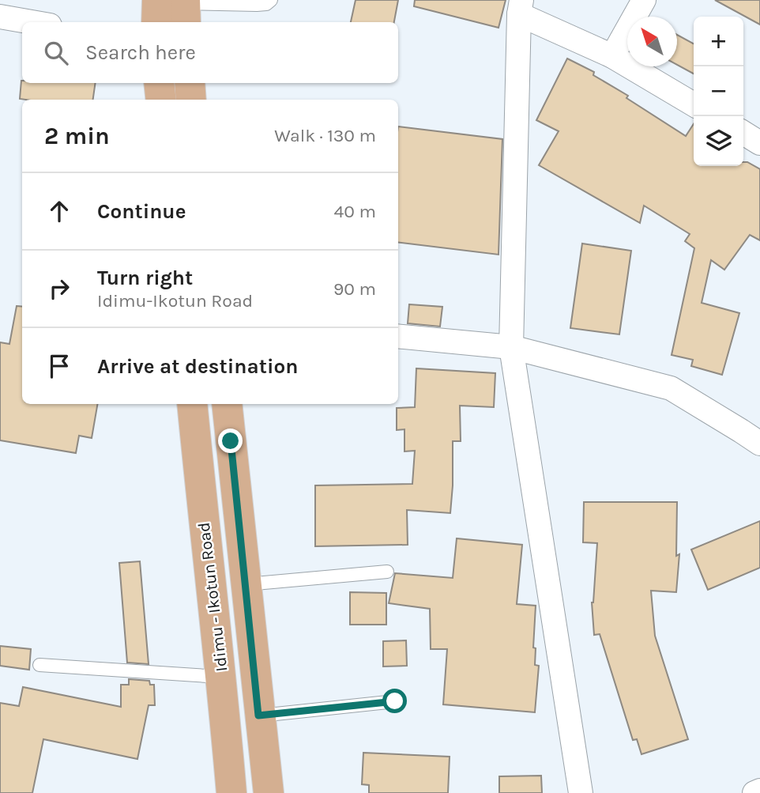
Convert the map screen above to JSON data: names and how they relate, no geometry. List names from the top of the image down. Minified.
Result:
{"streets":{"main road":["Idimu - Ikotun Road"]},"north":"top left","page":{"map_buttons":["+","−"],"search":"Search here","heading":["2 min","Walk · 130 m"],"list":[["Continue","40 m"],["Turn right","Idimu-Ikotun Road","90 m"],"Arrive at destination"]}}
